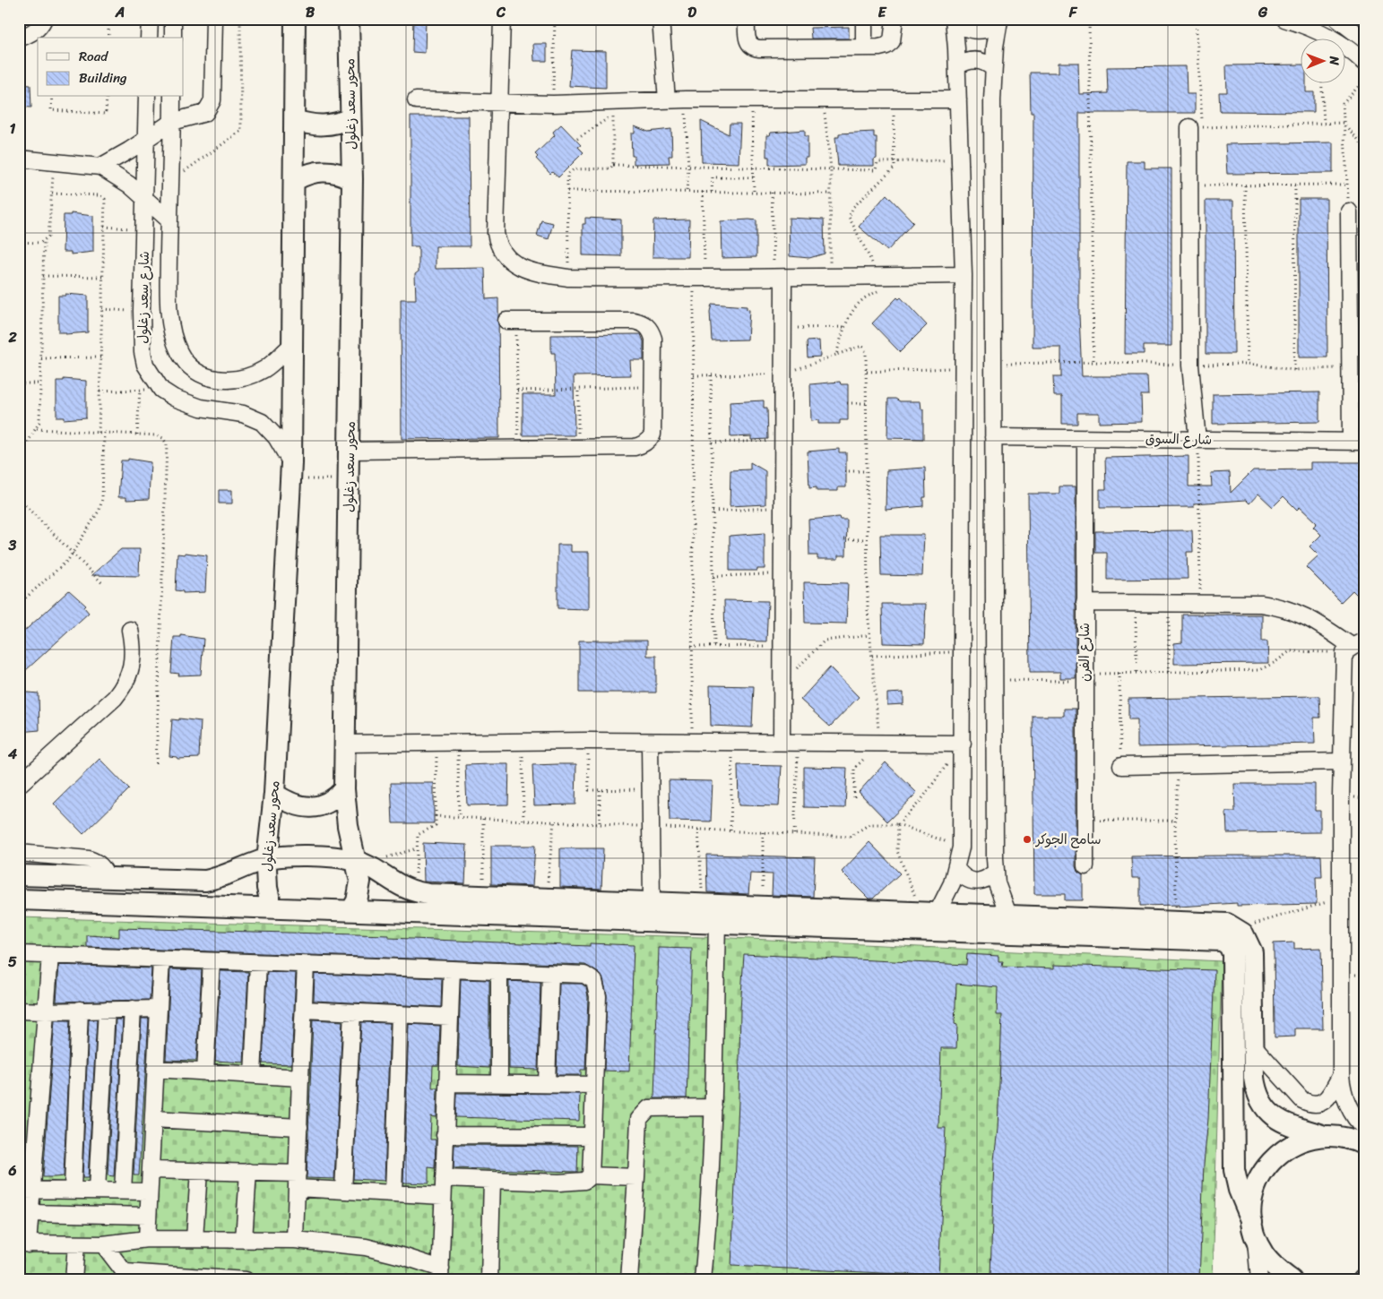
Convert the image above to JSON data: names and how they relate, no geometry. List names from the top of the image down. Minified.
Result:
{"streets":{"main road":["محور سعد زغلول"],"street":["شارع سعد زغلول","شارع السوق","شارع الفرن"]},"crossings":[["محور سعد زغلول","شارع سعد زغلول"],["شارع السوق","شارع الفرن"]],"places":["سامح الجوكر"],"legend":["Road","Building"],"north":"right","grid":{"columns":["A","B","C","D","E","F","G"],"rows":["1","2","3","4","5","6"]}}
